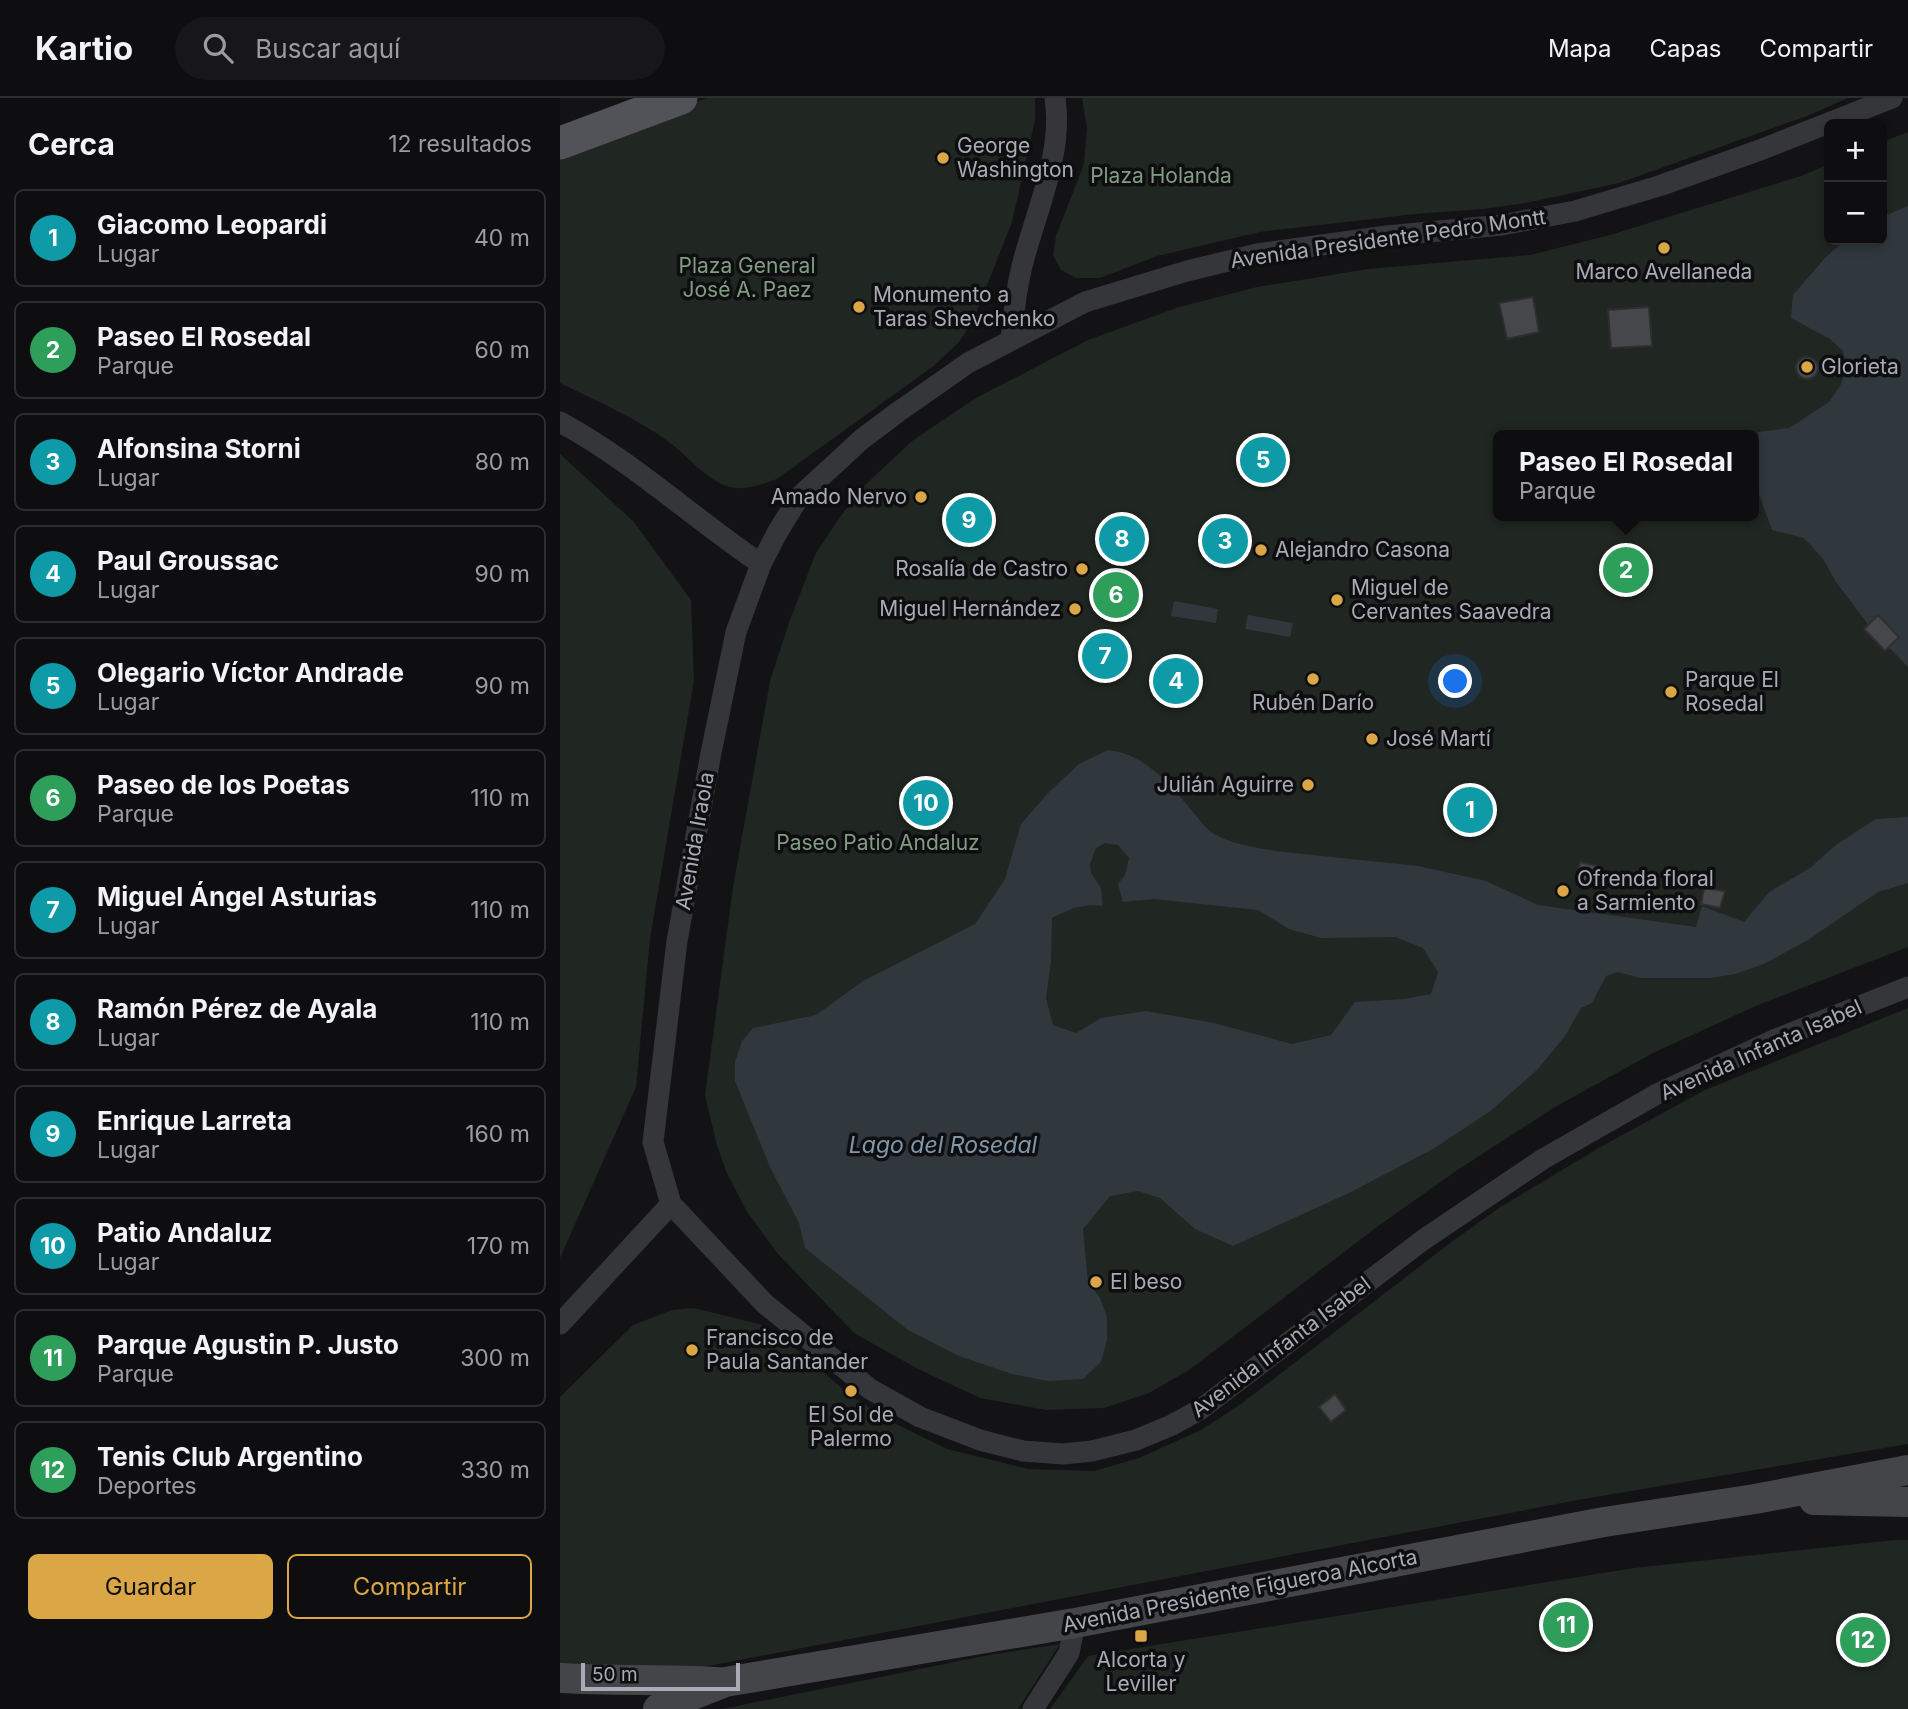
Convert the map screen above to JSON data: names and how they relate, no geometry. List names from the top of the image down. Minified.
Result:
{"streets":{"main road":["Avenida Presidente Figueroa Alcorta"],"street":["Avenida Presidente Pedro Montt","Avenida Iraola","Avenida Infanta Isabel"]},"crossings":[["Avenida Presidente Pedro Montt","Avenida Iraola"],["Avenida Iraola","Avenida Infanta Isabel"]],"water":["Lago del Rosedal"],"parks":["Plaza Holanda","Plaza General José A. Paez","Paseo Patio Andaluz"],"places":{"other":["George Washington","Marco Avellaneda","Monumento a Taras Shevchenko","Glorieta","Amado Nervo","Alejandro Casona","Rosalía de Castro","Miguel de Cervantes Saavedra","Miguel Hernández","Rubén Darío","Parque El Rosedal","José Martí","Julián Aguirre","Ofrenda floral a Sarmiento","El beso","Francisco de Paula Santander","El Sol de Palermo"],"transit":["Alcorta y Leviller"]},"scale_bar":"50 m","page":{"header":"Kartio","search":"Buscar aquí","nav":["Mapa","Capas","Compartir"],"heading":["Cerca","12 resultados"],"map_buttons":["+","−"],"list":[{"mark":"1","name":"Giacomo Leopardi","note":"Lugar","value":"40 m"},{"mark":"2","name":"Paseo El Rosedal","note":"Parque","value":"60 m"},{"mark":"3","name":"Alfonsina Storni","note":"Lugar","value":"80 m"},{"mark":"4","name":"Paul Groussac","note":"Lugar","value":"90 m"},{"mark":"5","name":"Olegario Víctor Andrade","note":"Lugar","value":"90 m"},{"mark":"6","name":"Paseo de los Poetas","note":"Parque","value":"110 m"},{"mark":"7","name":"Miguel Ángel Asturias","note":"Lugar","value":"110 m"},{"mark":"8","name":"Ramón Pérez de Ayala","note":"Lugar","value":"110 m"},{"mark":"9","name":"Enrique Larreta","note":"Lugar","value":"160 m"},{"mark":"10","name":"Patio Andaluz","note":"Lugar","value":"170 m"},{"mark":"11","name":"Parque Agustin P. Justo","note":"Parque","value":"300 m"},{"mark":"12","name":"Tenis Club Argentino","note":"Deportes","value":"330 m"}],"popup":["Paseo El Rosedal","Parque"],"pins":["5","9","8","3","2","6","7","4","10","1","11","12"],"buttons":["Guardar","Compartir"],"scale":"50 m"}}
